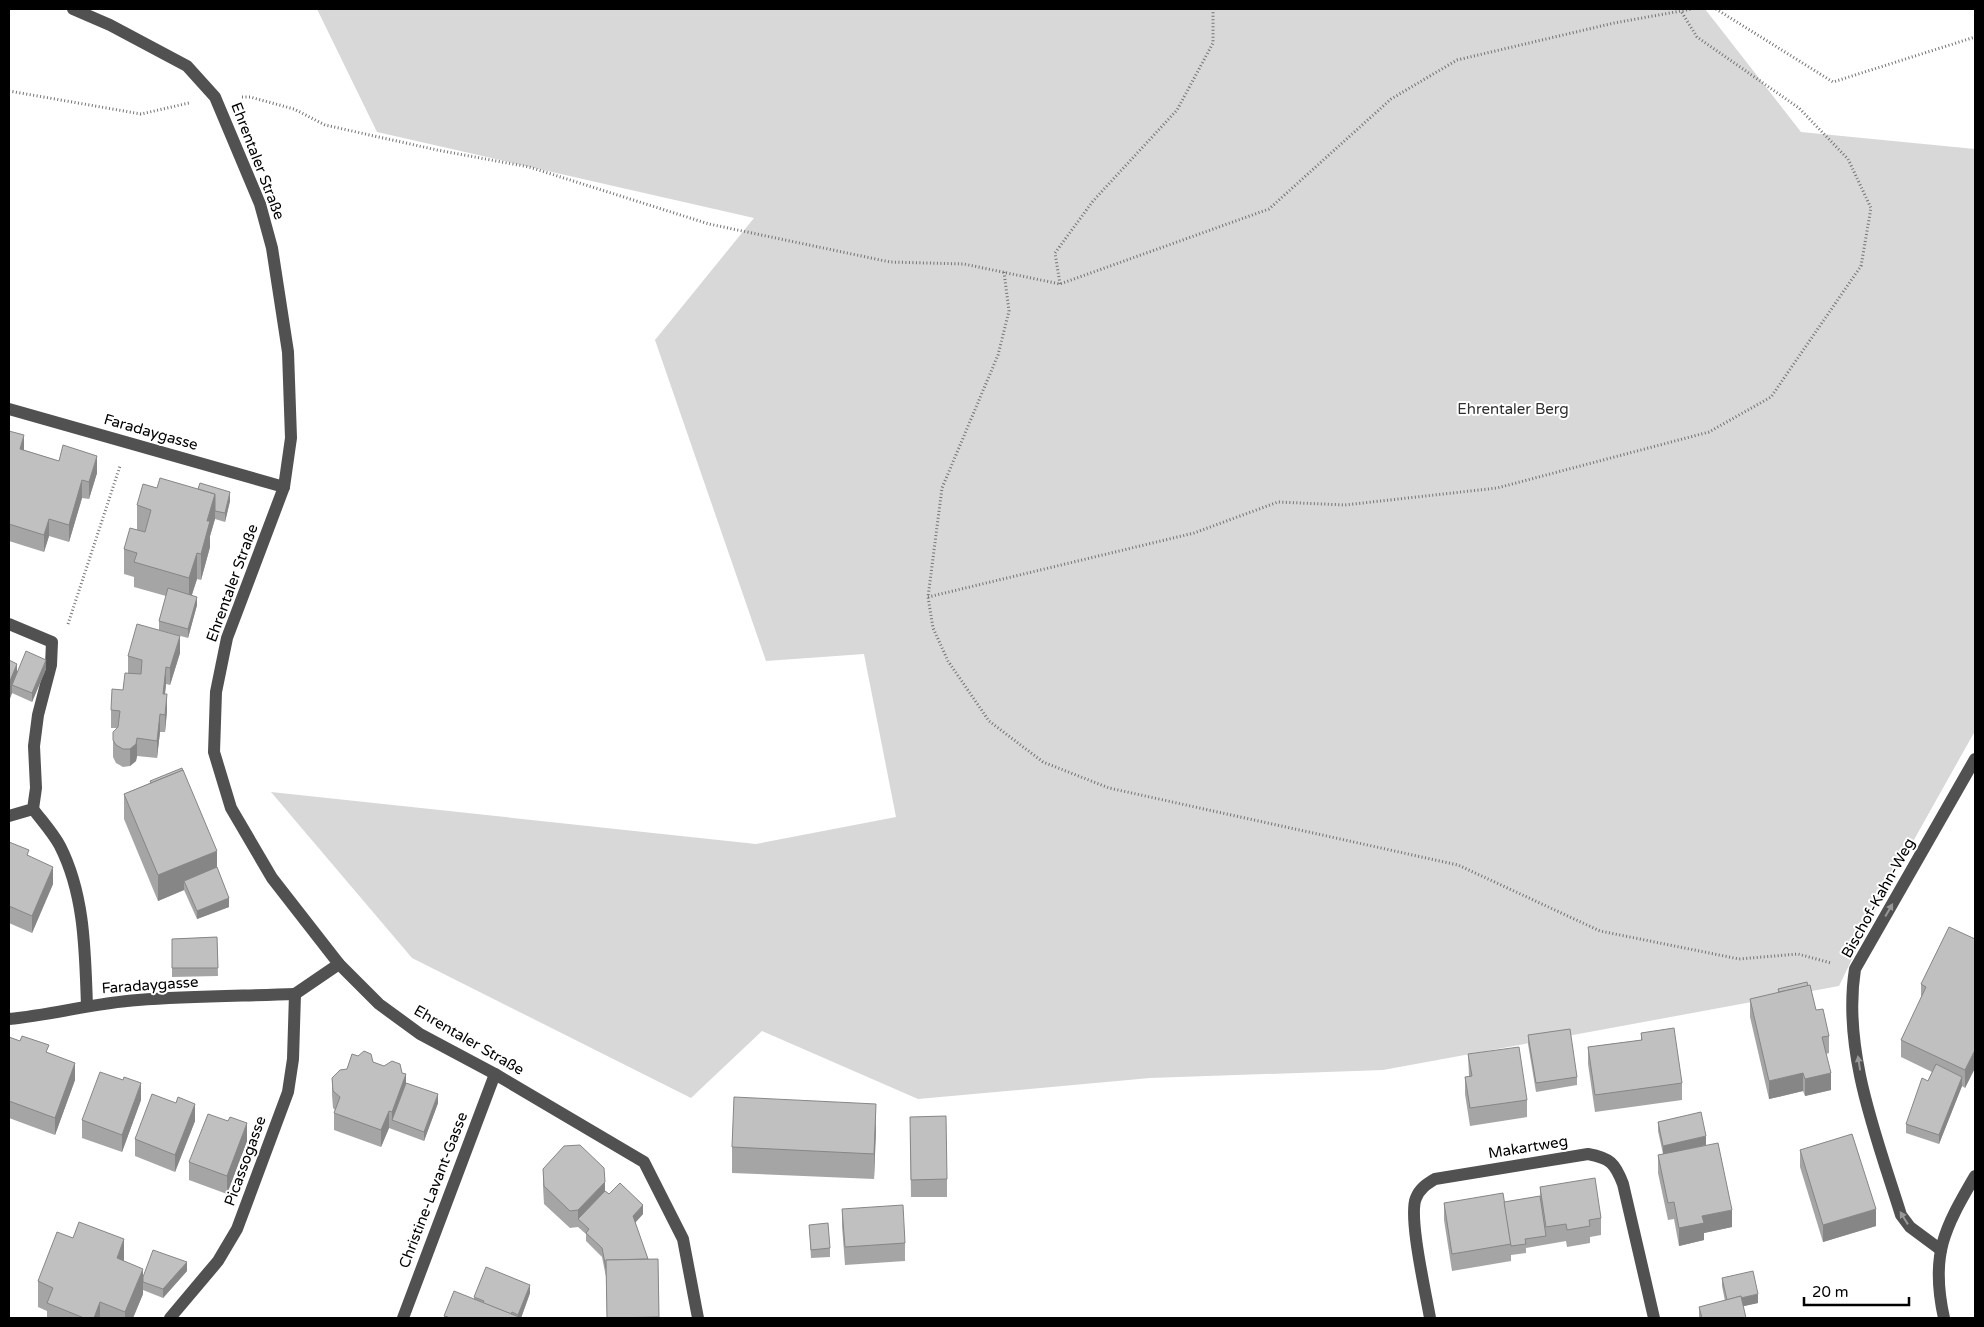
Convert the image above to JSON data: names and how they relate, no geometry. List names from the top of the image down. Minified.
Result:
{"streets":{"street":["Ehrentaler Straße","Faradaygasse","Bischof-Kahn-Weg","Makartweg","Picassogasse","Christine-Lavant-Gasse"]},"crossings":[["Ehrentaler Straße","Faradaygasse"],["Ehrentaler Straße","Christine-Lavant-Gasse"],["Faradaygasse","Picassogasse"]],"one_way":["Bischof-Kahn-Weg"],"parks":["Ehrentaler Berg"],"scale_bar":"20 m"}
